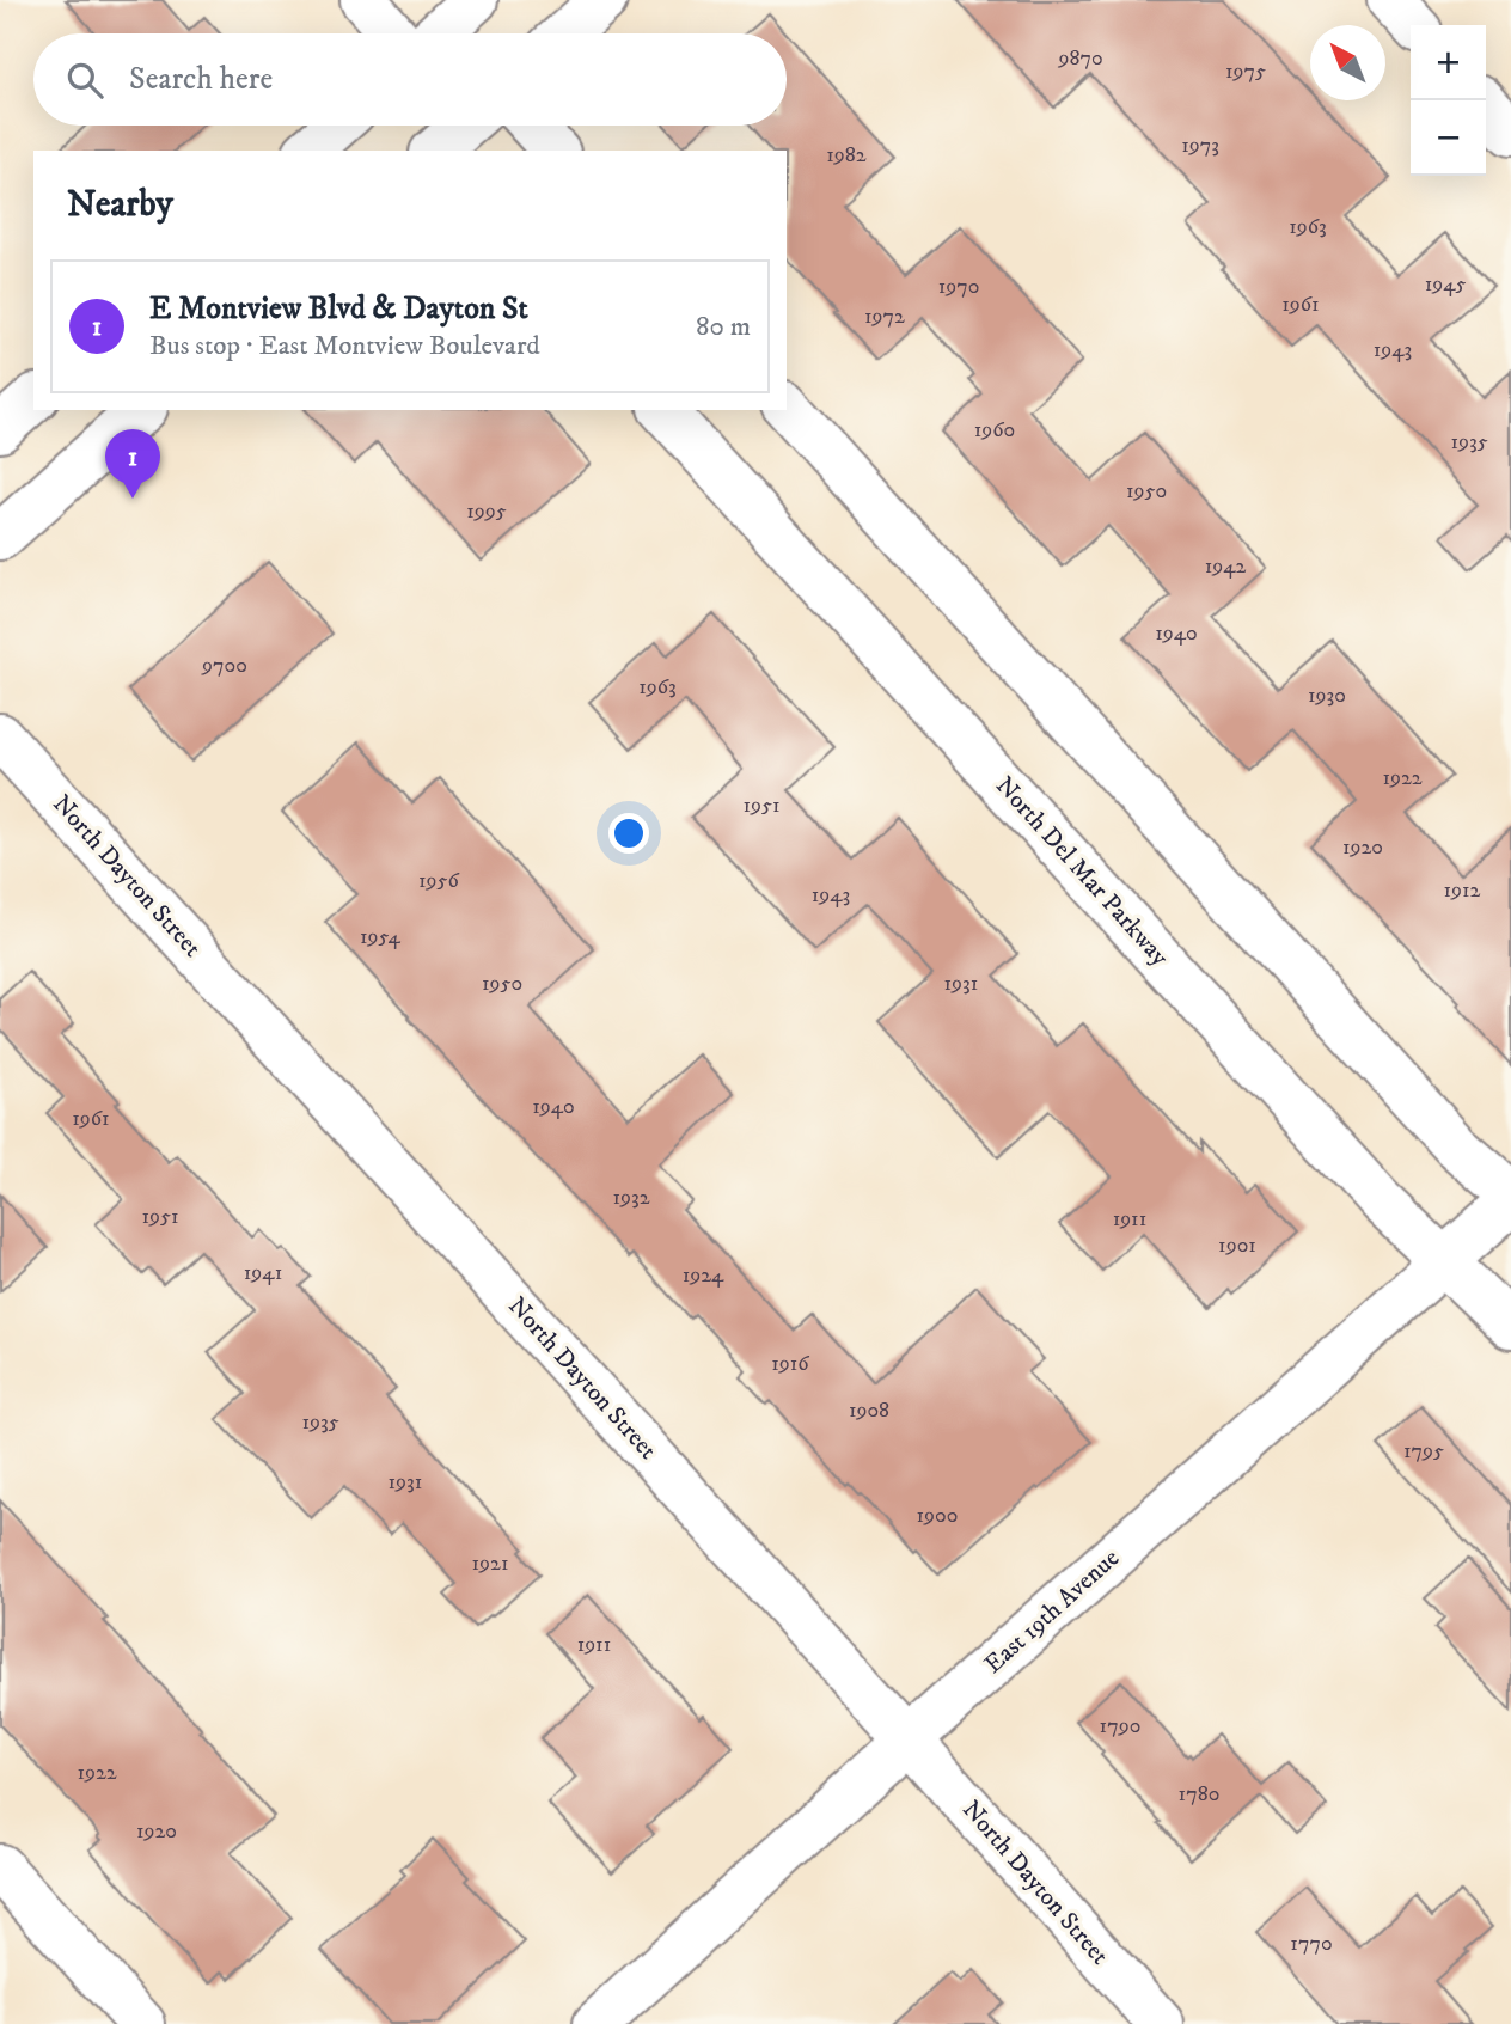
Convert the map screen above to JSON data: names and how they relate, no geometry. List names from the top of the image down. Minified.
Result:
{"streets":{"street":["North Del Mar Parkway","North Dayton Street","East 19th Avenue"]},"crossings":[["North Del Mar Parkway","East 19th Avenue"],["North Dayton Street","East 19th Avenue"]],"house_numbers":["9870","1975","1973","1982","1963","1945","1970","1961","1972","1943","1960","1935","1950","1995","1942","1940","9700","1963","1930","1922","1951","1920","1956","1912","1943","1954","1950","1931","1940","1961","1932","1951","1911","1901","1941","1924","1916","1908","1935","1795","1931","1900","1921","1911","1790","1922","1780","1920","1770"],"north":"top left","page":{"map_buttons":["+","−"],"search":"Search here","heading":"Nearby","list":[{"mark":"1","name":"E Montview Blvd & Dayton St","note":"Bus stop · East Montview Boulevard","value":"80 m"}],"pins":"1"}}
